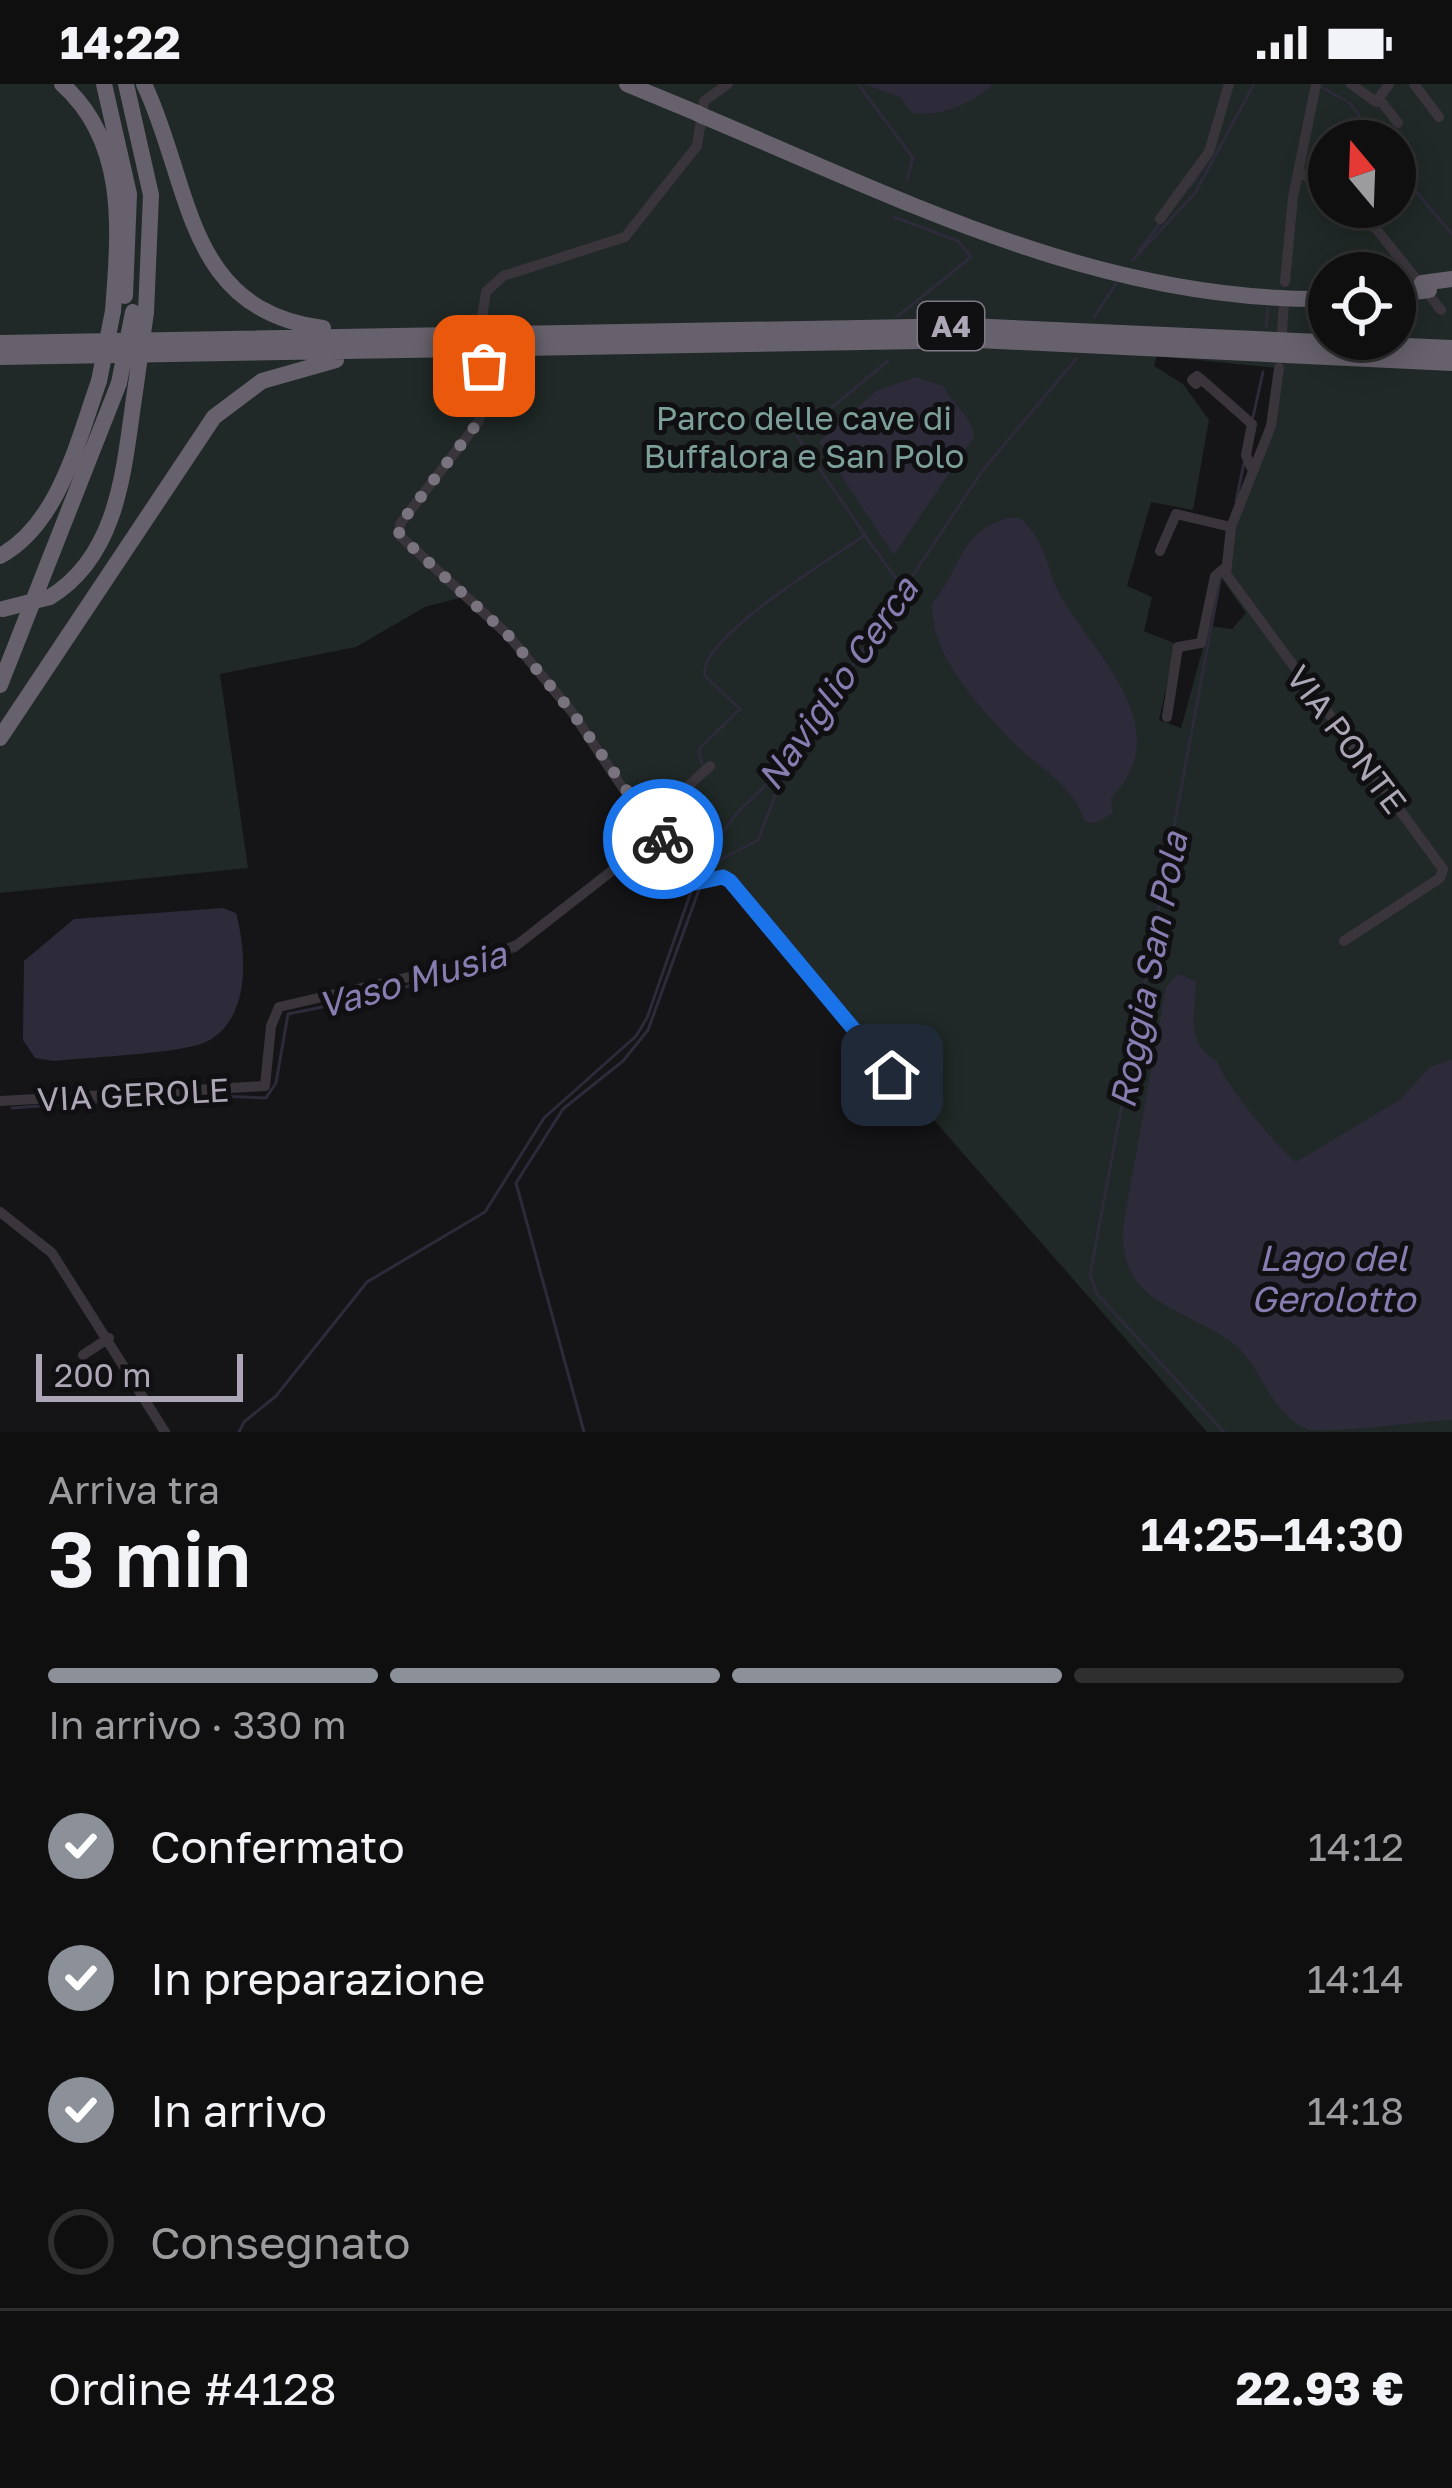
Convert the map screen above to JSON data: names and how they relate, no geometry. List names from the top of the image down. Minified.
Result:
{"streets":{"highway":["A4"],"street":["VIA PONTE","VIA GEROLE"]},"water":["Naviglio Cerca","Roggia San Pola","Vaso Musia","Lago del Gerolotto"],"parks":["Parco delle cave di Buffalora e San Polo"],"scale_bar":"200 m","north":"top","page":{"status":"14:22","scale":"200 m","heading":["3 min","Arriva tra","14:25–14:30"],"panel":["Ordine #4128","22.93 €"],"bar":"In arrivo · 330 m","list":[["Confermato","14:12"],["In preparazione","14:14"],["In arrivo","14:18"],"Consegnato"]}}
